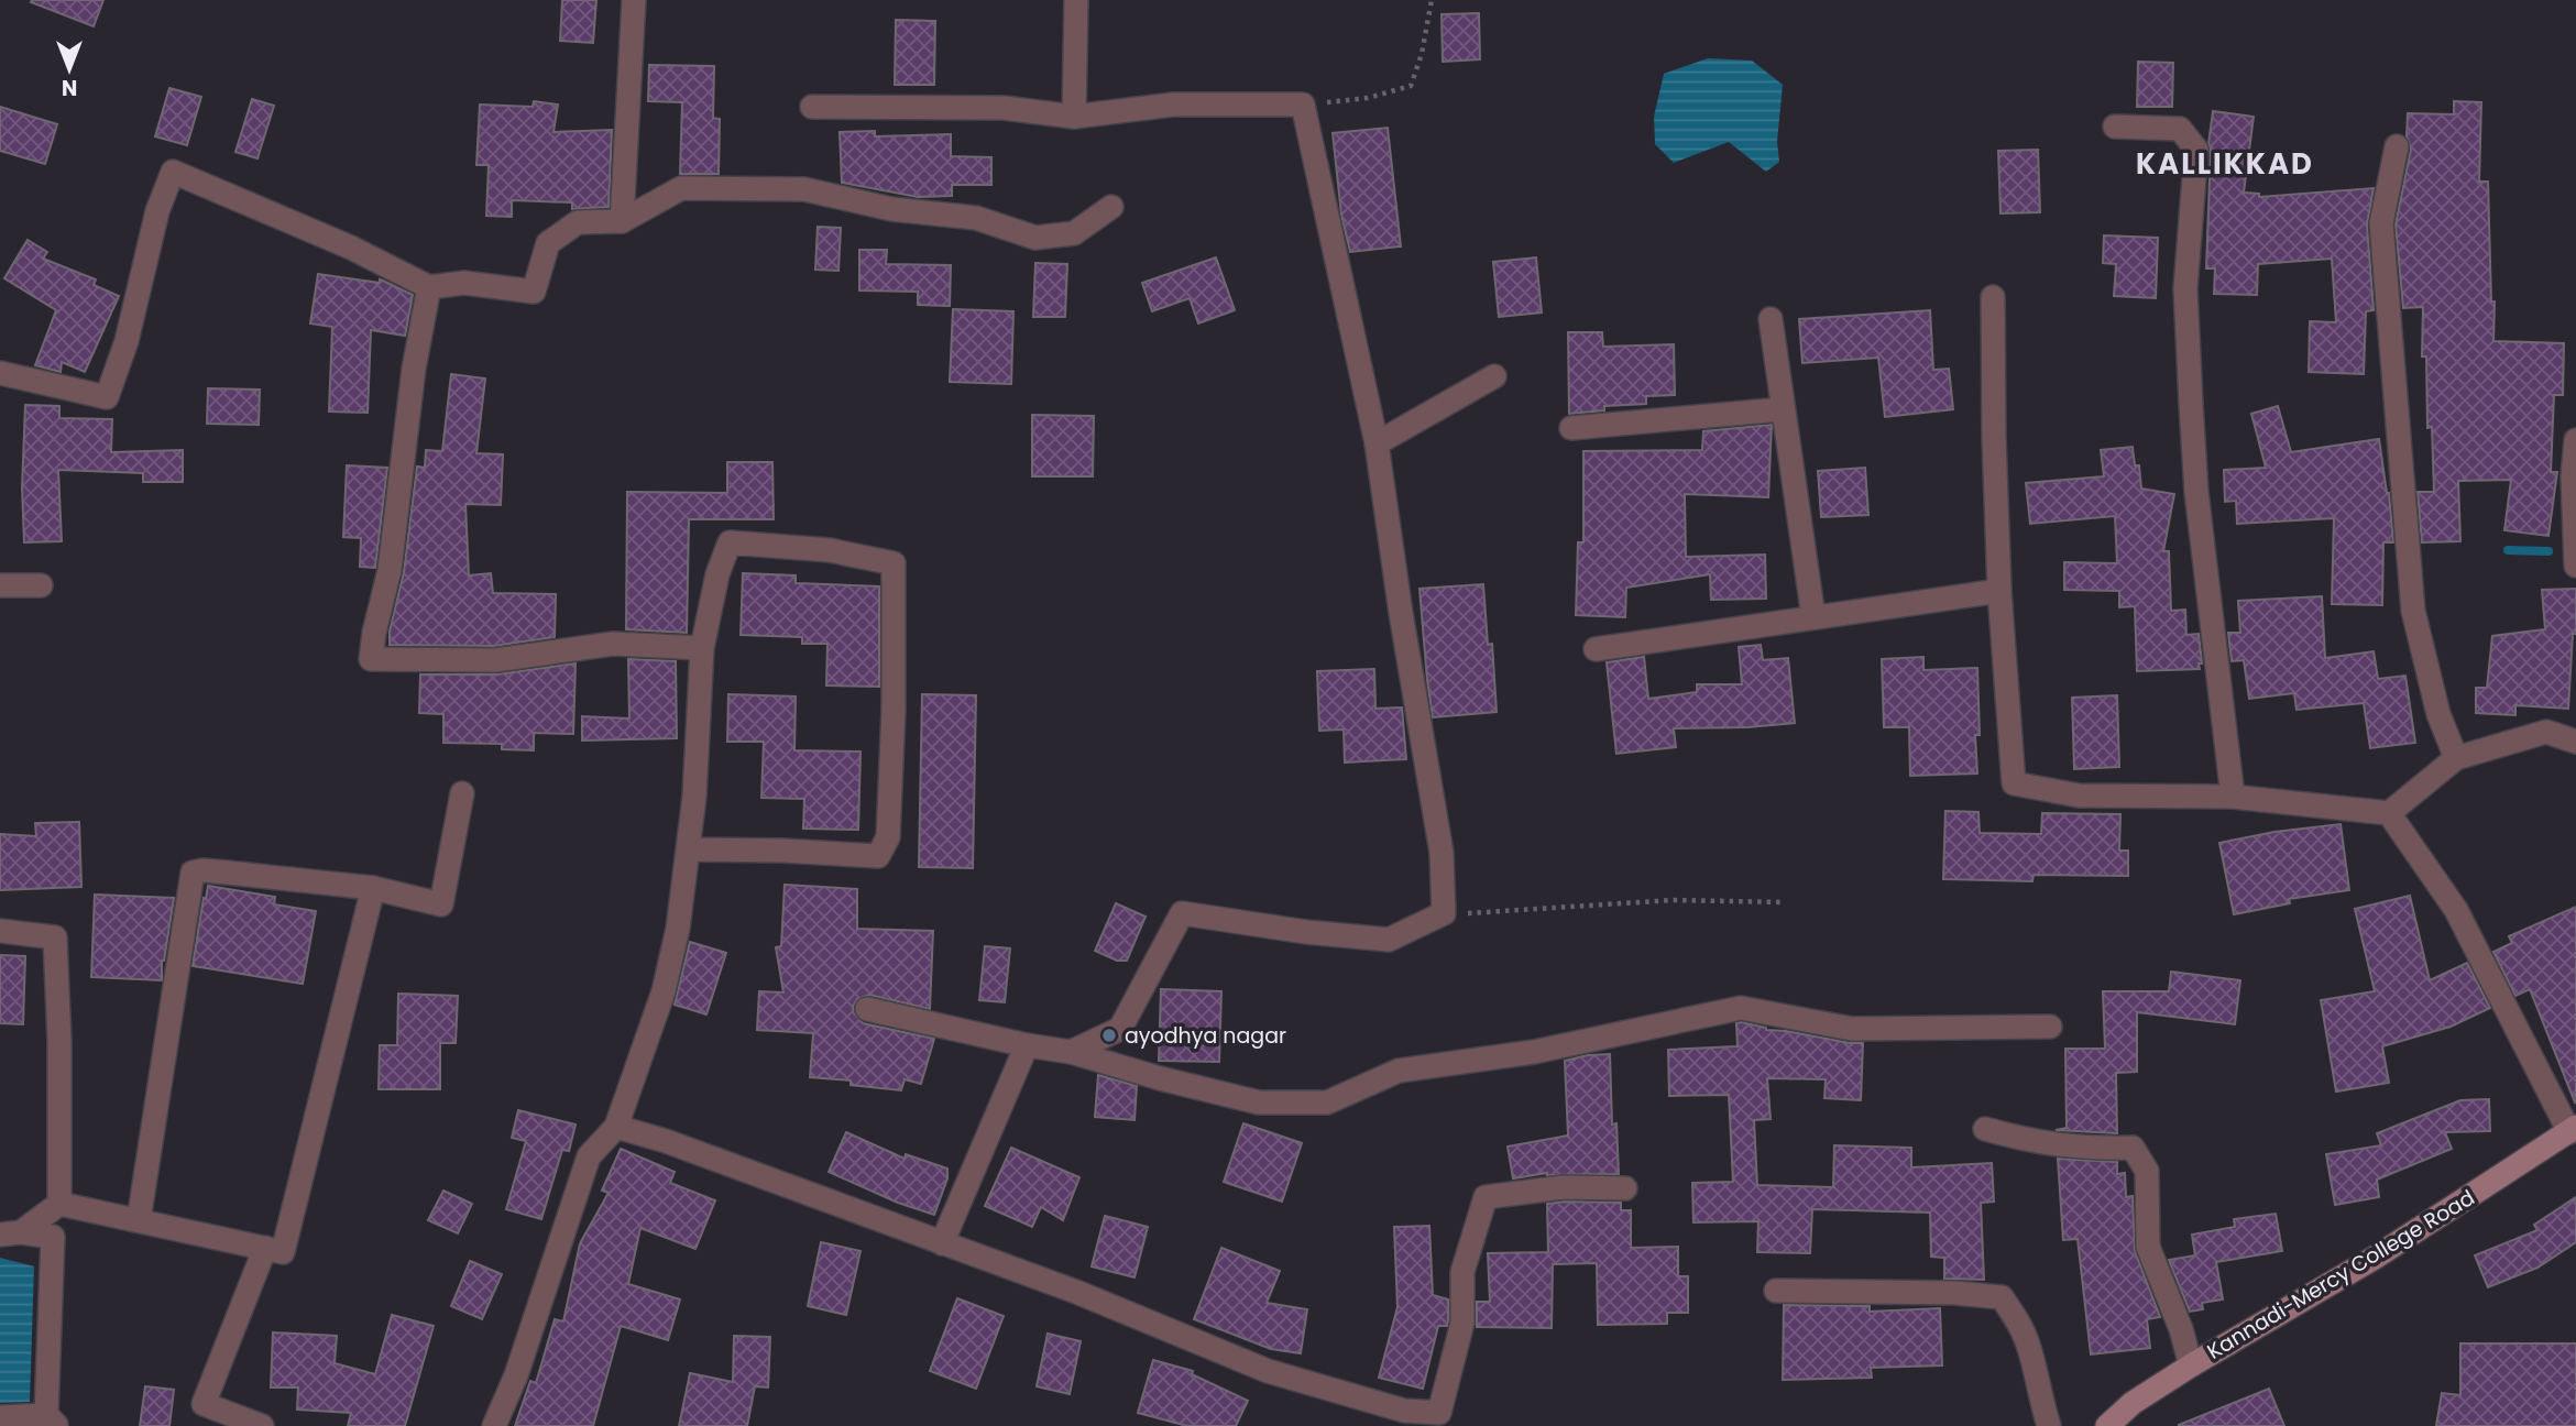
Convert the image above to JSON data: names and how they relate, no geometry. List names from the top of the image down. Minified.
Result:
{"streets":{"main road":["Kannadi-Mercy College Road"]},"districts":["KALLIKKAD"],"places":["ayodhya nagar"],"north":"bottom"}
